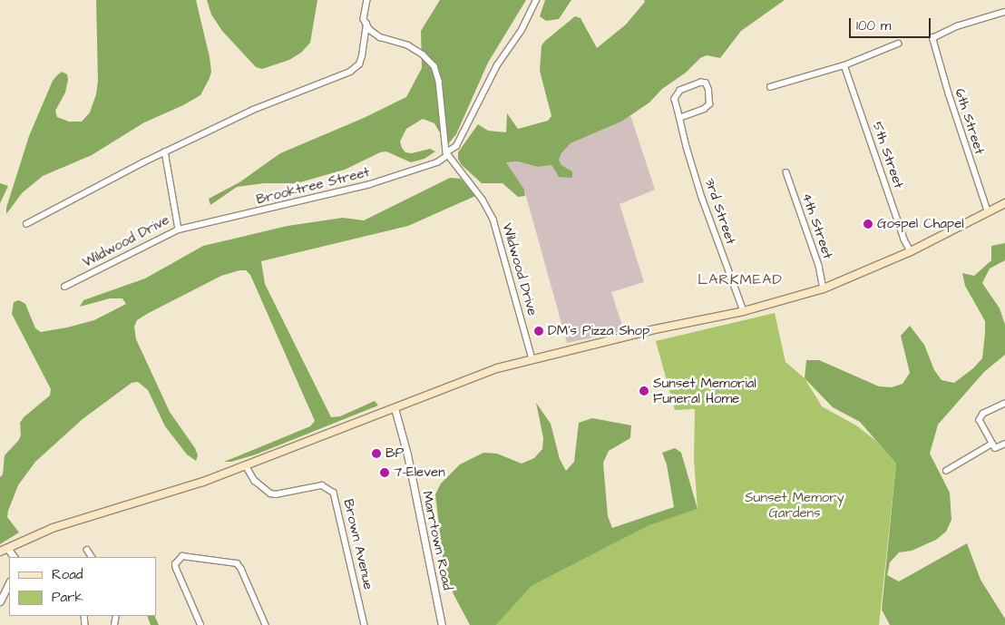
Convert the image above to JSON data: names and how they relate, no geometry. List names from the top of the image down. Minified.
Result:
{"streets":{"street":["6th Street","5th Street","Brooktree Street","3rd Street","4th Street","Wildwood Drive","Marrtown Road","Brown Avenue"]},"crossings":[["Brooktree Street","Wildwood Drive"]],"districts":["LARKMEAD"],"parks":["Sunset Memory Gardens"],"places":["Gospel Chapel","DM's Pizza Shop","Sunset Memorial Funeral Home","BP","7-Eleven"],"legend":["Road","Park"],"scale_bar":"100 m"}
